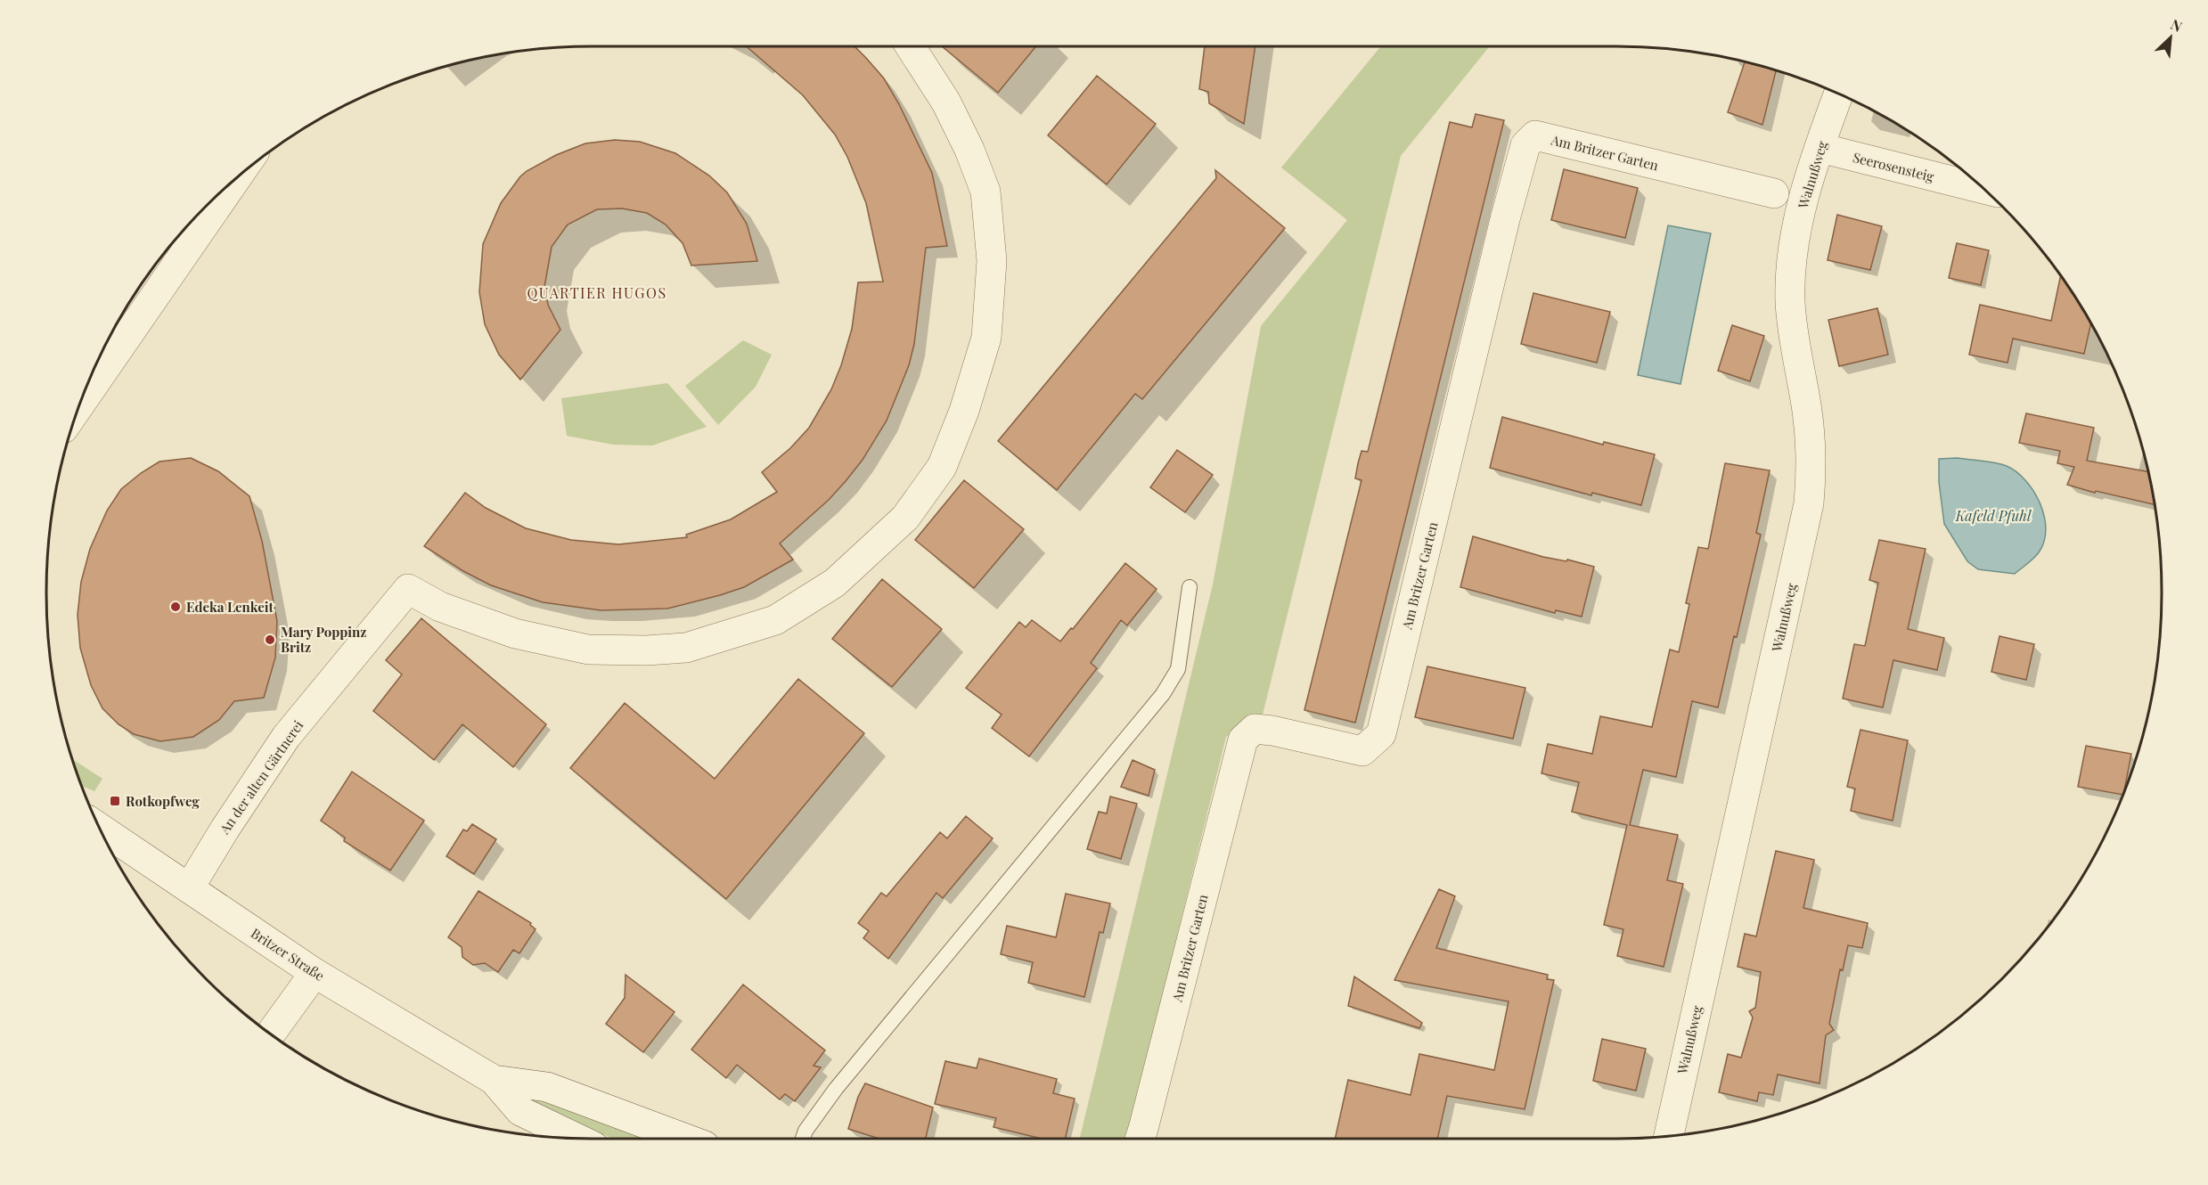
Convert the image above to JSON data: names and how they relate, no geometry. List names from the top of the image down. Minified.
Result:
{"streets":{"street":["Am Britzer Garten","Seerosensteig","Walnußweg","An der alten Gärtnerei","Britzer Straße"]},"crossings":[["Am Britzer Garten","Walnußweg"],["Seerosensteig","Walnußweg"],["An der alten Gärtnerei","Britzer Straße"]],"districts":["QUARTIER HUGOS"],"water":["Kafeld Pfuhl"],"places":{"other":["Edeka Lenkeit","Mary Poppinz Britz"],"transit":["Rotkopfweg"]},"north":"top right"}
